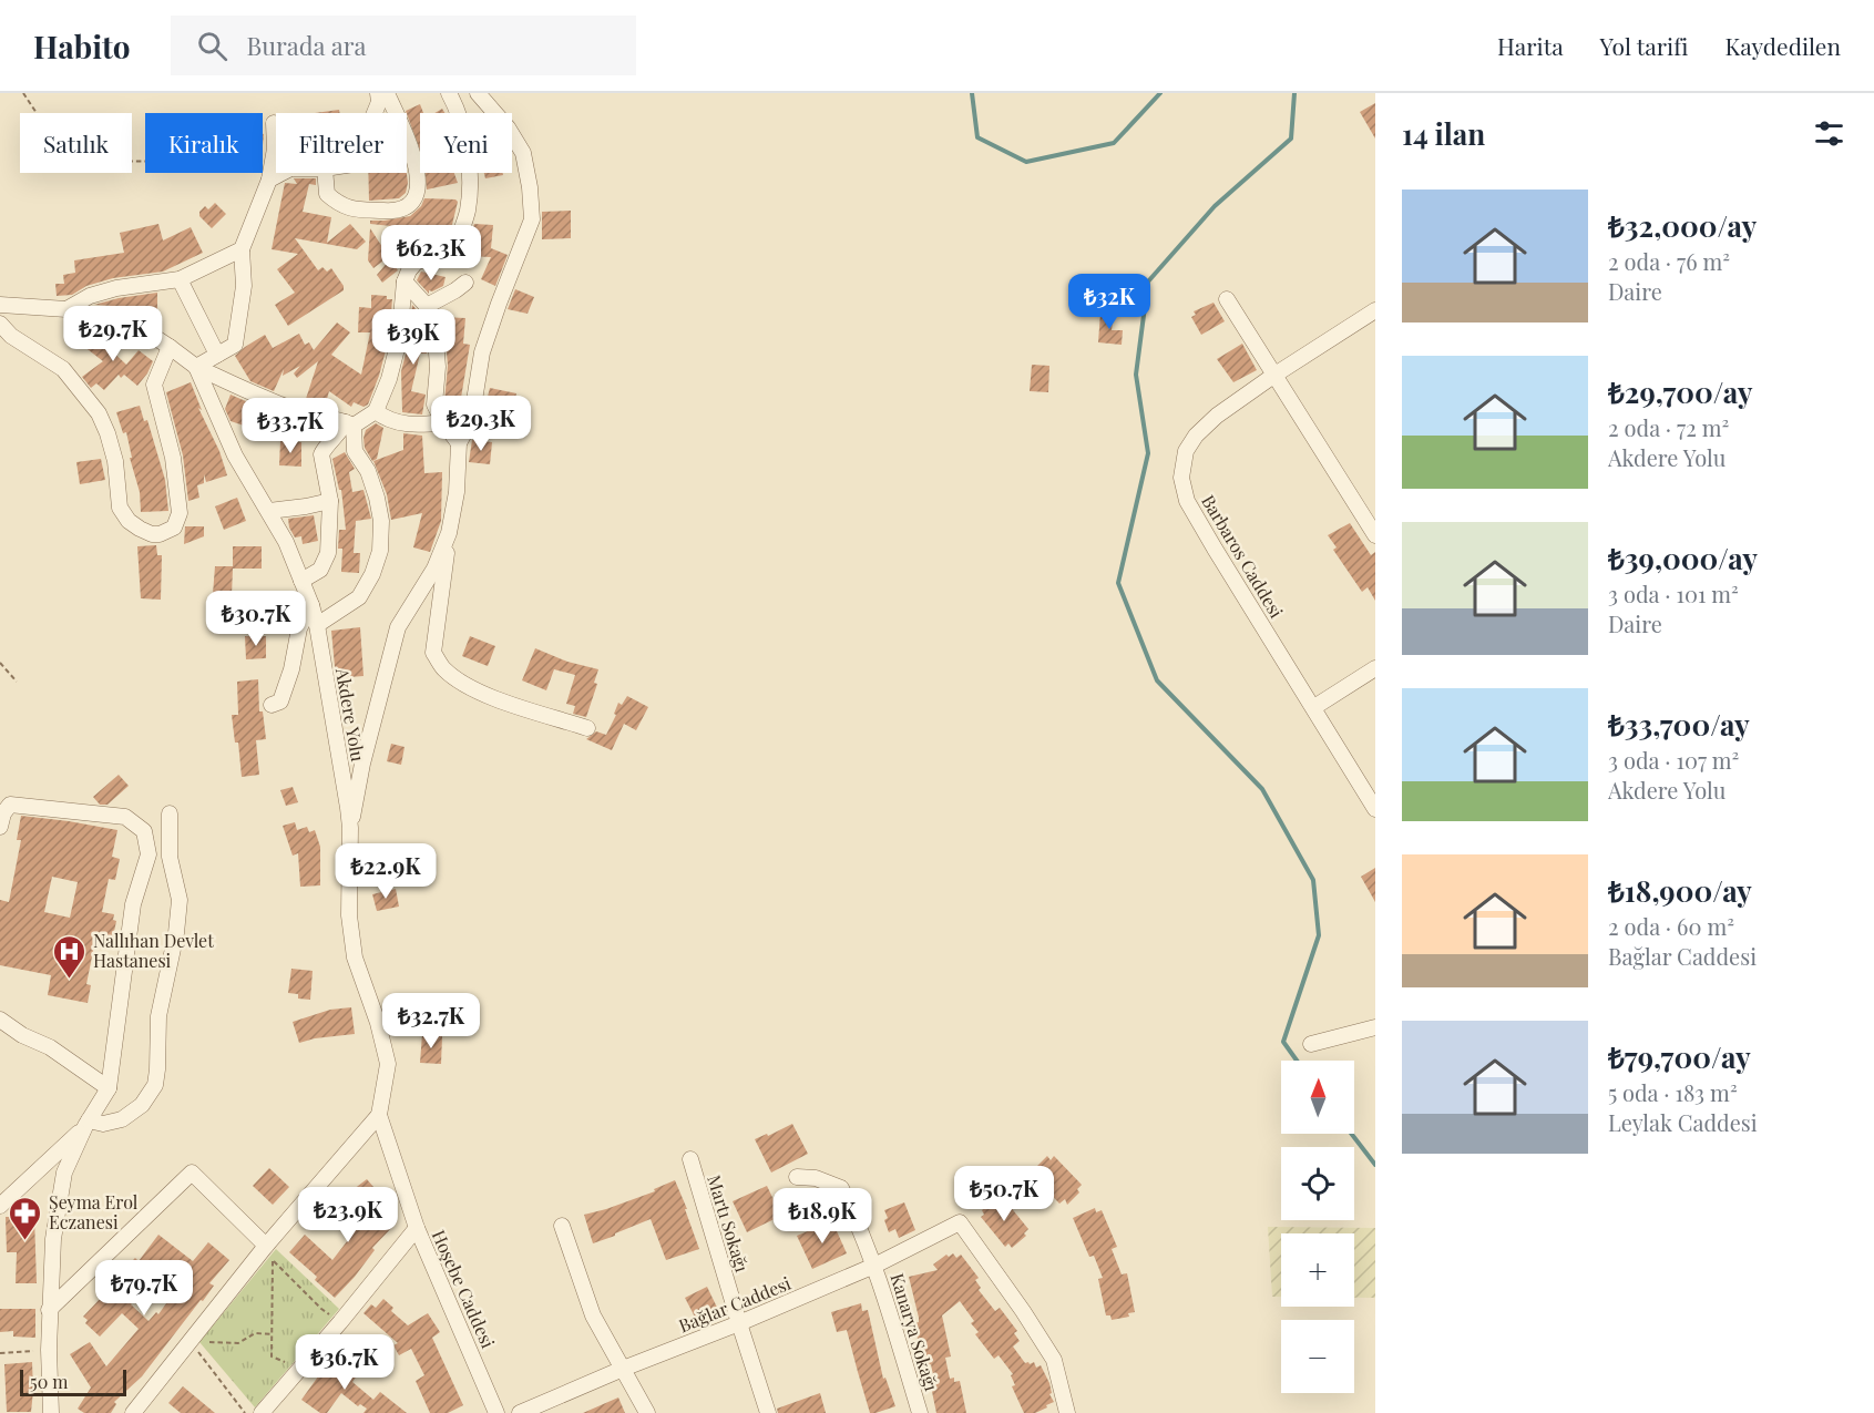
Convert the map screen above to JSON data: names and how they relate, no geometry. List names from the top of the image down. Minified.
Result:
{"streets":{"street":["Barbaros Caddesi","Akdere Yolu","Martı Sokağı","Hoşebe Caddesi","Bağlar Caddesi","Kanarya Sokağı"]},"crossings":[["Akdere Yolu","Hoşebe Caddesi"],["Martı Sokağı","Bağlar Caddesi"],["Bağlar Caddesi","Kanarya Sokağı"]],"places":{"hospital":["Nallıhan Devlet Hastanesi"],"pharmacy":["Şeyma Erol Eczanesi"]},"scale_bar":"50 m","north":"top","page":{"header":"Habito","search":"Burada ara","nav":["Harita","Yol tarifi","Kaydedilen"],"heading":"14 ilan","chip":["Satılık","Kiralık","Filtreler","Yeni"],"list":[{"name":"₺32,000/ay","note":"2 oda · 76 m² · Daire"},{"name":"₺29,700/ay","note":"2 oda · 72 m² · Akdere Yolu"},{"name":"₺39,000/ay","note":"3 oda · 101 m² · Daire"},{"name":"₺33,700/ay","note":"3 oda · 107 m² · Akdere Yolu"},{"name":"₺18,900/ay","note":"2 oda · 60 m² · Bağlar Caddesi"},{"name":"₺79,700/ay","note":"5 oda · 183 m² · Leylak Caddesi"}],"price":["₺62.3K","₺32K","₺29.7K","₺39K","₺29.3K","₺33.7K","₺30.7K","₺22.9K","₺32.7K","₺50.7K","₺23.9K","₺18.9K","₺79.7K","₺36.7K"],"map_buttons":["+","−"],"scale":"50 m"}}
